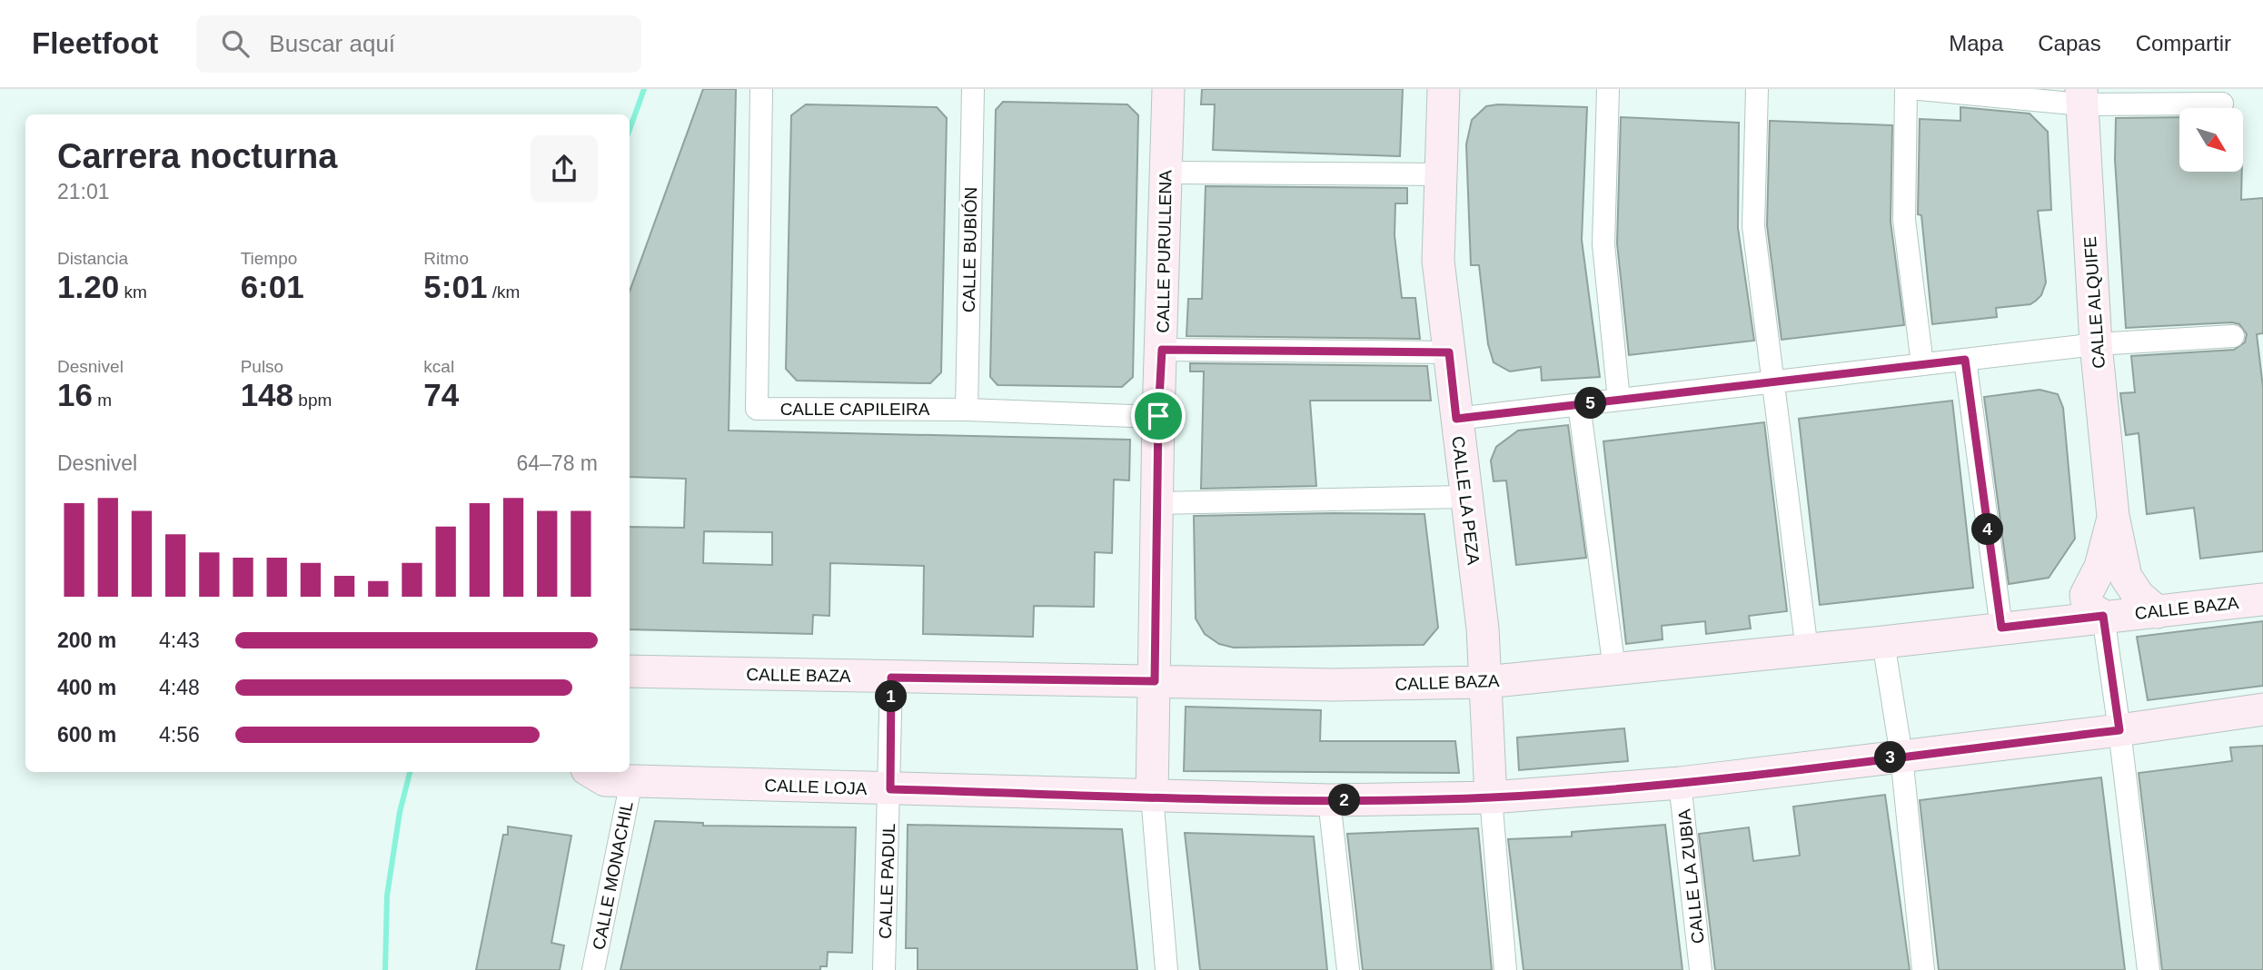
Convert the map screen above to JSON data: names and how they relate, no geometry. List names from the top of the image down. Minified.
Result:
{"streets":{"street":["CALLE BUBIÓN","CALLE PURULLENA","CALLE ALQUIFE","CALLE CAPILEIRA","CALLE LA PEZA","CALLE BAZA","CALLE LOJA","CALLE MONACHIL","CALLE LA ZUBIA","CALLE PADUL"]},"crossings":[["CALLE BUBIÓN","CALLE CAPILEIRA"],["CALLE PURULLENA","CALLE CAPILEIRA"],["CALLE PURULLENA","CALLE BAZA"],["CALLE PURULLENA","CALLE LOJA"],["CALLE ALQUIFE","CALLE BAZA"],["CALLE ALQUIFE","CALLE LOJA"],["CALLE LA PEZA","CALLE BAZA"],["CALLE LA PEZA","CALLE LOJA"],["CALLE BAZA","CALLE PADUL"],["CALLE LOJA","CALLE MONACHIL"],["CALLE LOJA","CALLE LA ZUBIA"],["CALLE LOJA","CALLE PADUL"]],"north":"bottom right","page":{"header":"Fleetfoot","search":"Buscar aquí","nav":["Mapa","Capas","Compartir"],"heading":["Carrera nocturna","21:01"],"stats":[["Distancia","1.20 km"],["Tiempo","6:01"],["Ritmo","5:01 /km"],["Desnivel","16 m"],["Pulso","148 bpm"],["kcal","74"]],"pins":["5","4","1","3","2"],"chart":["Desnivel","64–78 m"],"list":[{"name":"200 m","note":"4:43"},{"name":"400 m","note":"4:48"},{"name":"600 m","note":"4:56"}]}}
